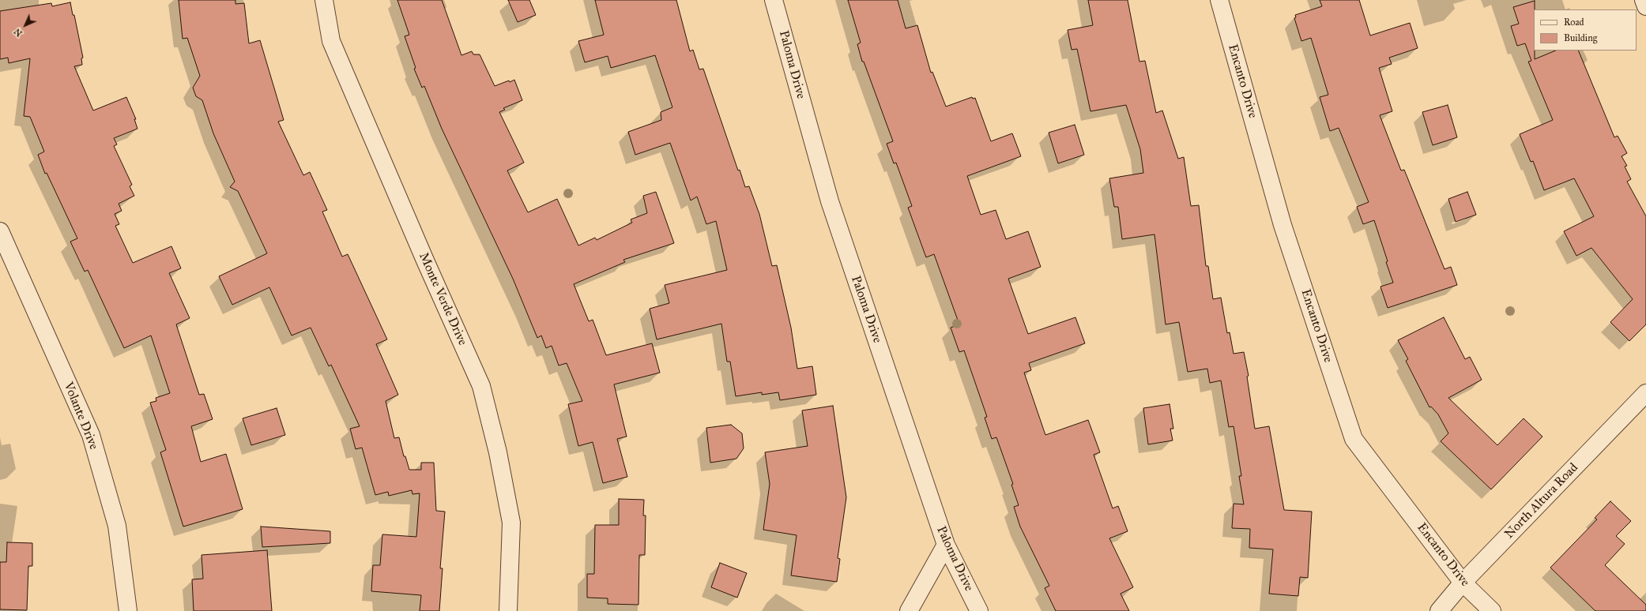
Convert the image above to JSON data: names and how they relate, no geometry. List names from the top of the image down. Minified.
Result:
{"streets":{"street":["Paloma Drive","Encanto Drive","Monte Verde Drive","Volante Drive","North Altura Road"]},"crossings":[["Encanto Drive","North Altura Road"]],"legend":["Road","Building"],"north":"bottom left"}
